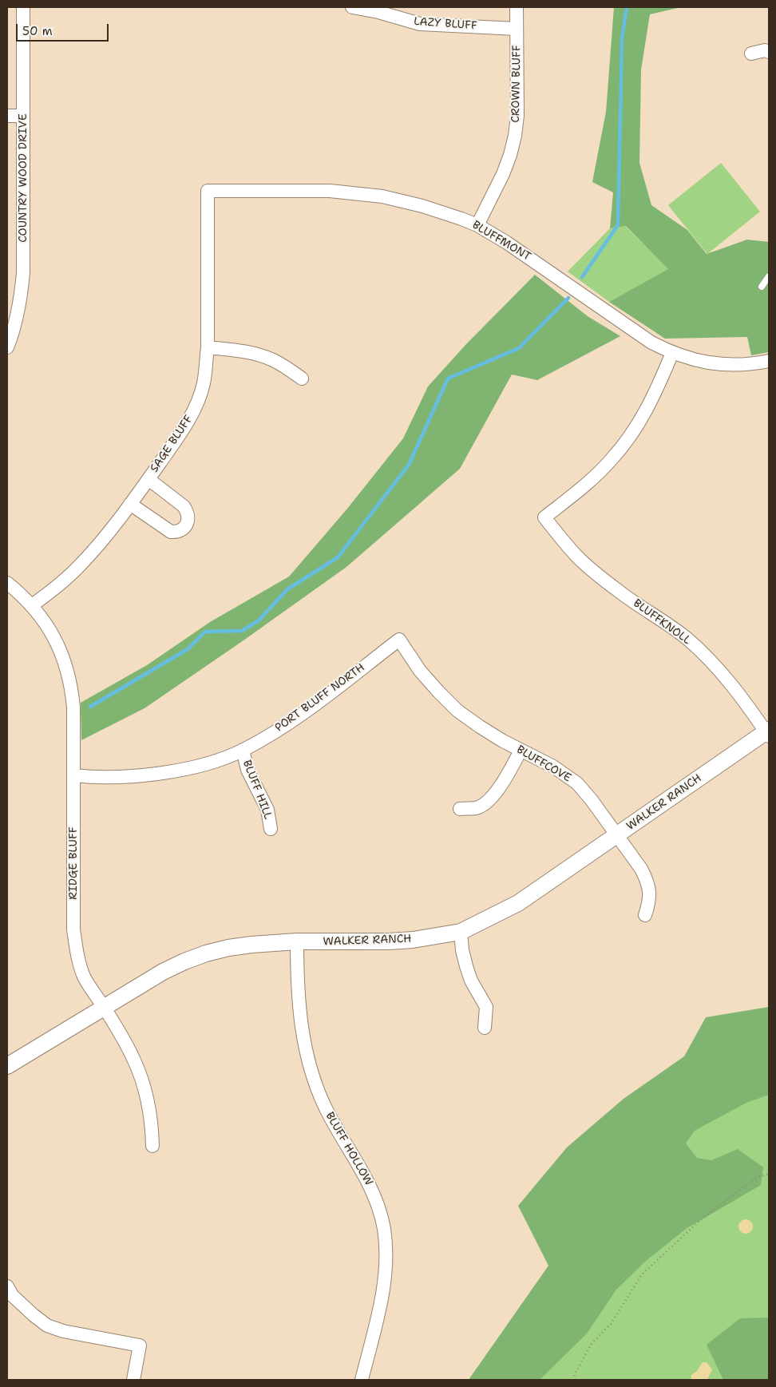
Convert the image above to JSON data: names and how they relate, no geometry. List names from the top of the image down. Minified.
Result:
{"streets":{"street":["LAZY BLUFF","CROWN BLUFF","COUNTRY WOOD DRIVE","BLUFFMONT","SAGE BLUFF","BLUFFKNOLL","PORT BLUFF NORTH","BLUFFCOVE","BLUFF HILL","WALKER RANCH","RIDGE BLUFF","BLUFF HOLLOW"]},"crossings":[["LAZY BLUFF","CROWN BLUFF"],["CROWN BLUFF","BLUFFMONT"],["BLUFFMONT","SAGE BLUFF"],["BLUFFMONT","BLUFFKNOLL"],["SAGE BLUFF","RIDGE BLUFF"],["BLUFFKNOLL","WALKER RANCH"],["PORT BLUFF NORTH","BLUFFCOVE"],["PORT BLUFF NORTH","BLUFF HILL"],["PORT BLUFF NORTH","RIDGE BLUFF"],["BLUFFCOVE","WALKER RANCH"],["WALKER RANCH","RIDGE BLUFF"],["WALKER RANCH","BLUFF HOLLOW"]],"scale_bar":"50 m"}
